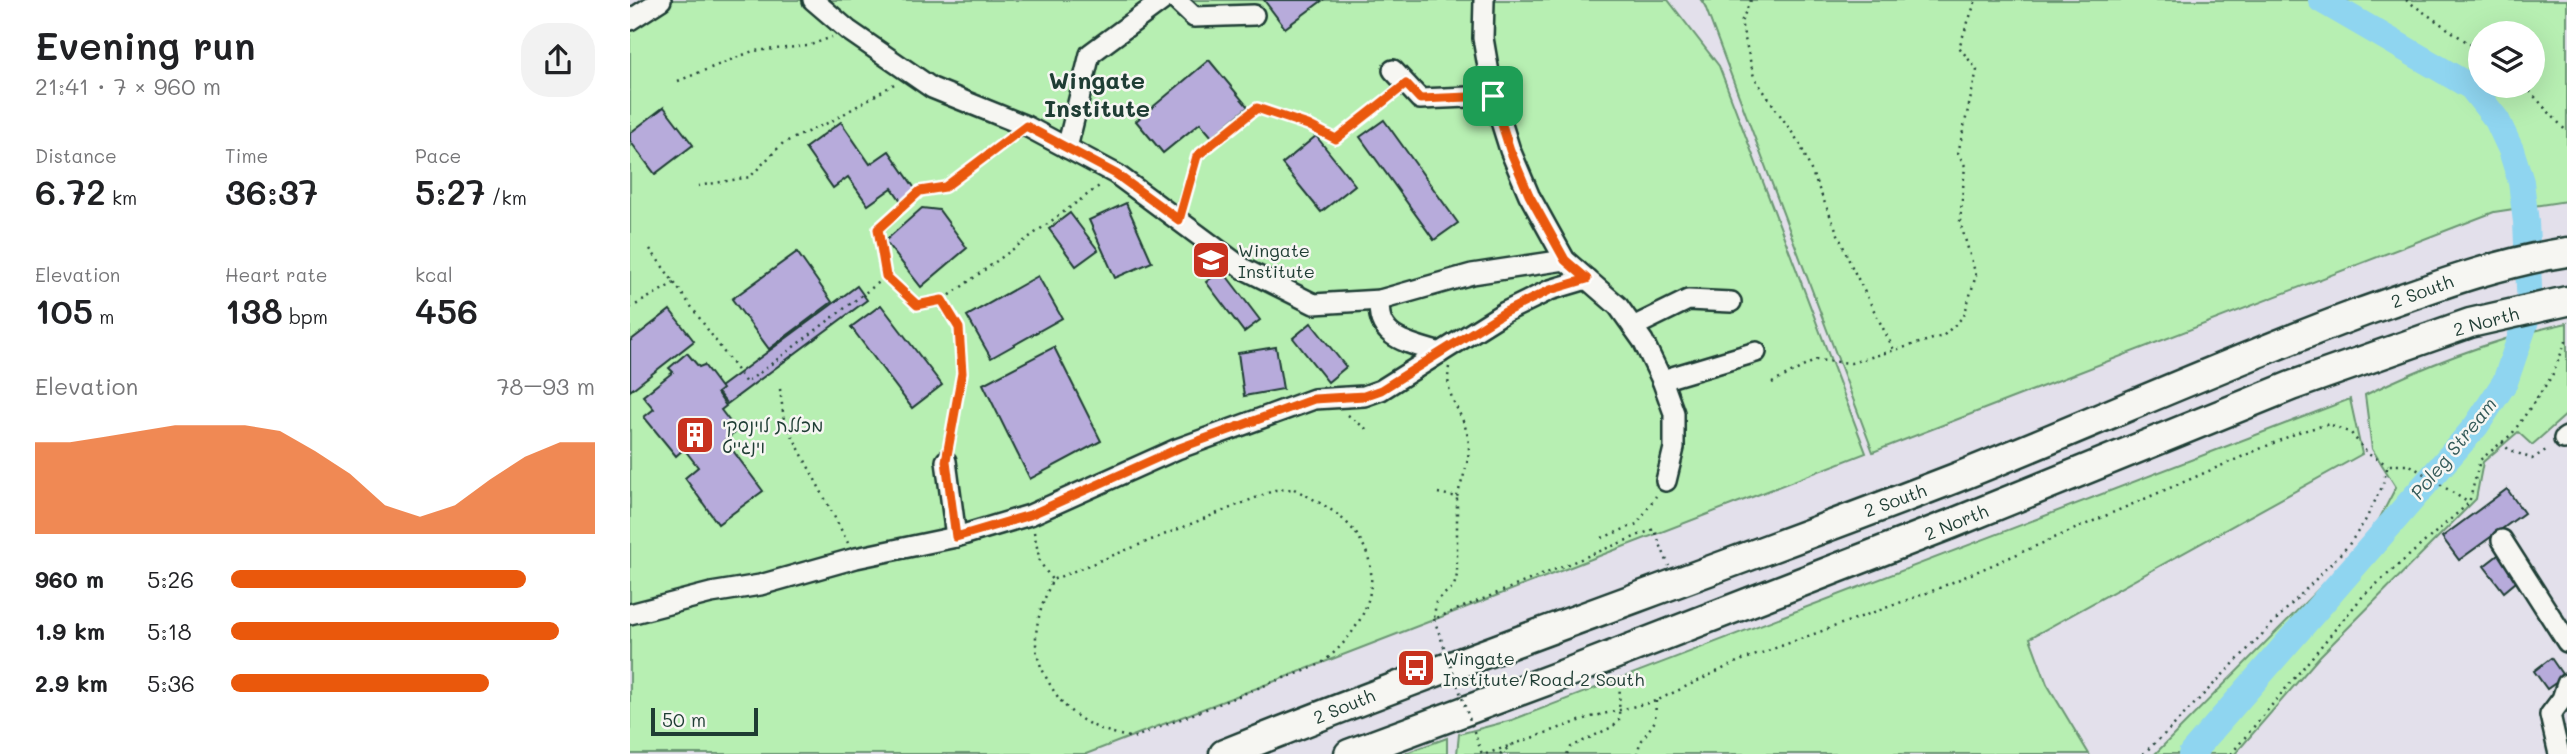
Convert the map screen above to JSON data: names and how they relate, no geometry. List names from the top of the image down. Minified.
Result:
{"streets":{"highway":["2 South","2 North"]},"districts":["Wingate Institute"],"water":["Poleg Stream"],"places":{"school or university":["Wingate Institute"],"building":["מכללת לוינסקי וינגייט"],"bus stop":["Wingate Institute/Road 2 South"]},"scale_bar":"50 m","page":{"heading":["Evening run","21:41 · 7 × 960 m"],"stats":[["Distance","6.72 km"],["Time","36:37"],["Pace","5:27 /km"],["Elevation","105 m"],["Heart rate","138 bpm"],["kcal","456"]],"chart":["Elevation","78–93 m"],"list":[{"name":"960 m","note":"5:26"},{"name":"1.9 km","note":"5:18"},{"name":"2.9 km","note":"5:36"}],"scale":"50 m"}}
